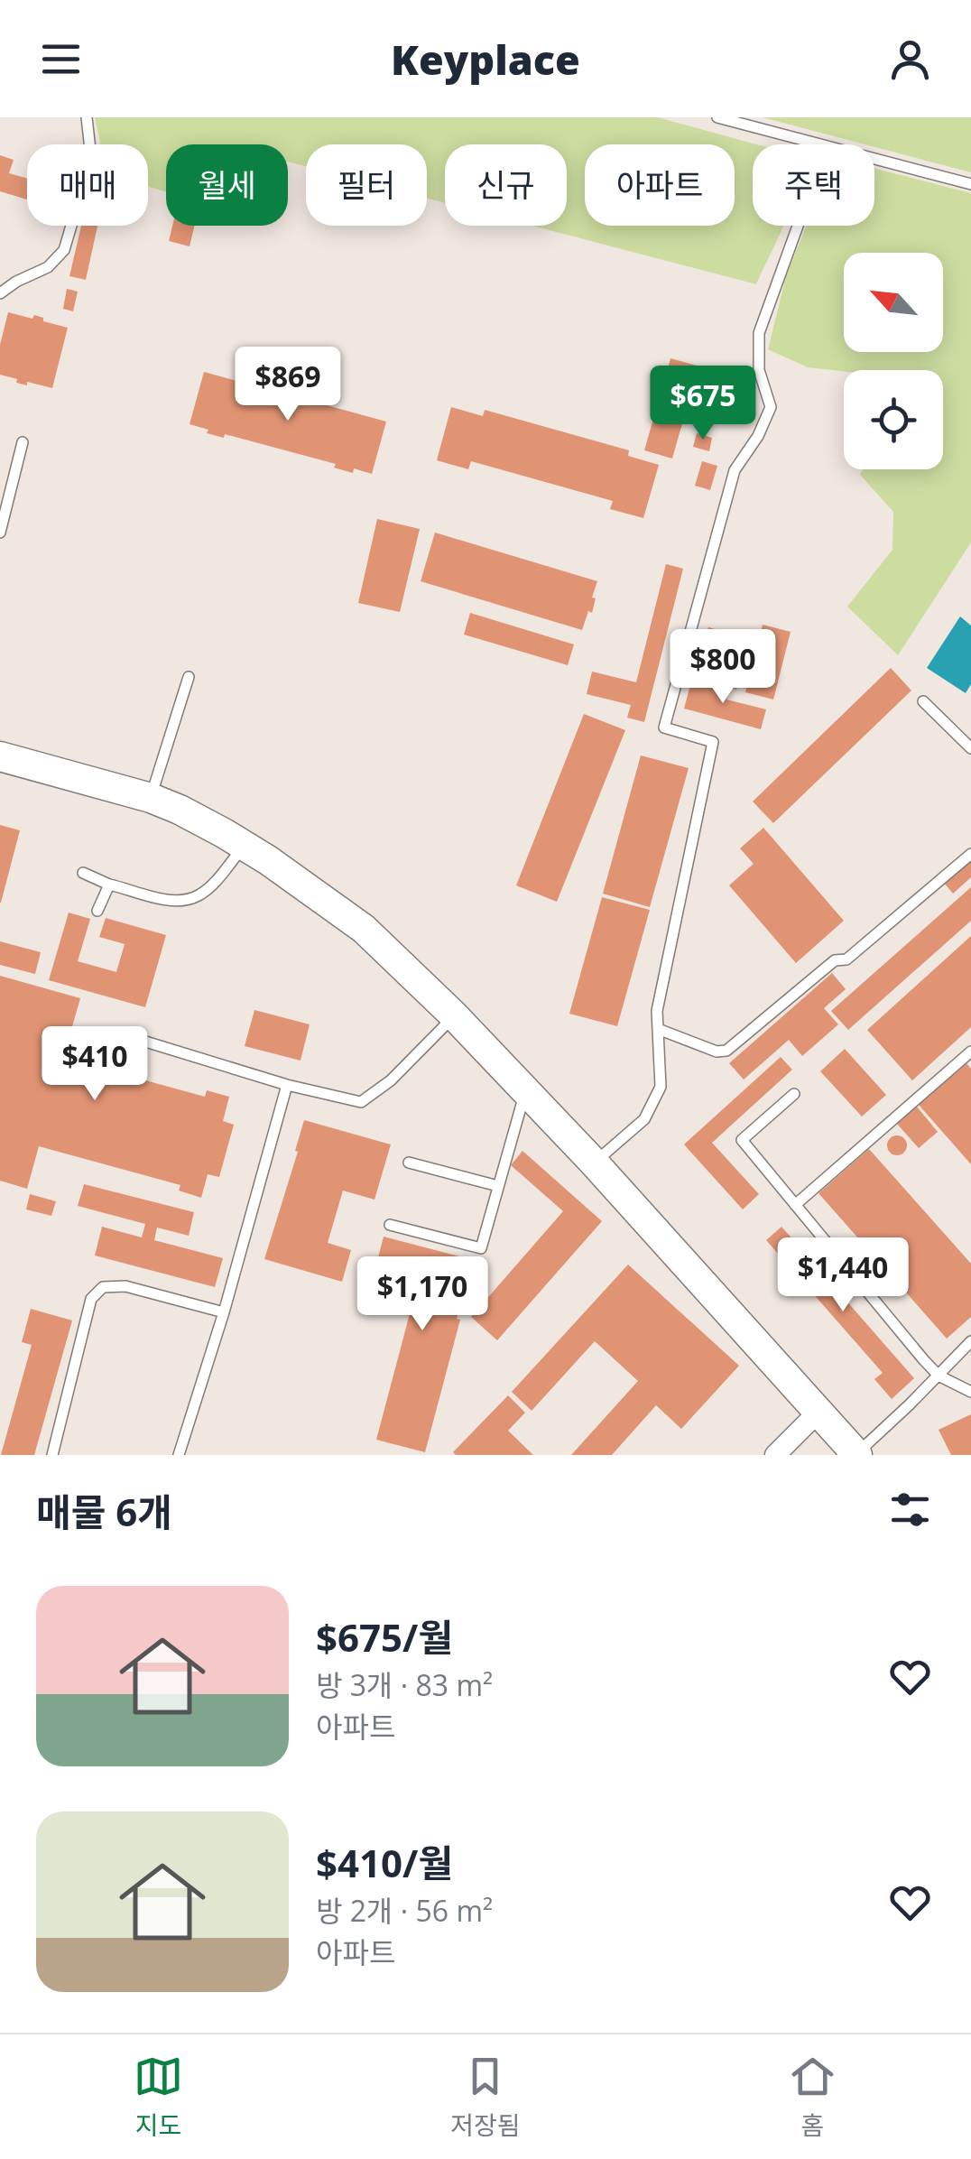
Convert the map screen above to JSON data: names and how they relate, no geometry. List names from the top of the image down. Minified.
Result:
{"north":"top left","page":{"header":"Keyplace","chip":["매매","월세","필터","신규","아파트","주택"],"price":["$869","$675","$800","$410","$1,440","$1,170"],"heading":"매물 6개","list":[{"name":"$675/월","note":"방 3개 · 83 m² · 아파트"},{"name":"$410/월","note":"방 2개 · 56 m² · 아파트"}],"tabs":["지도","저장됨","홈"]}}
